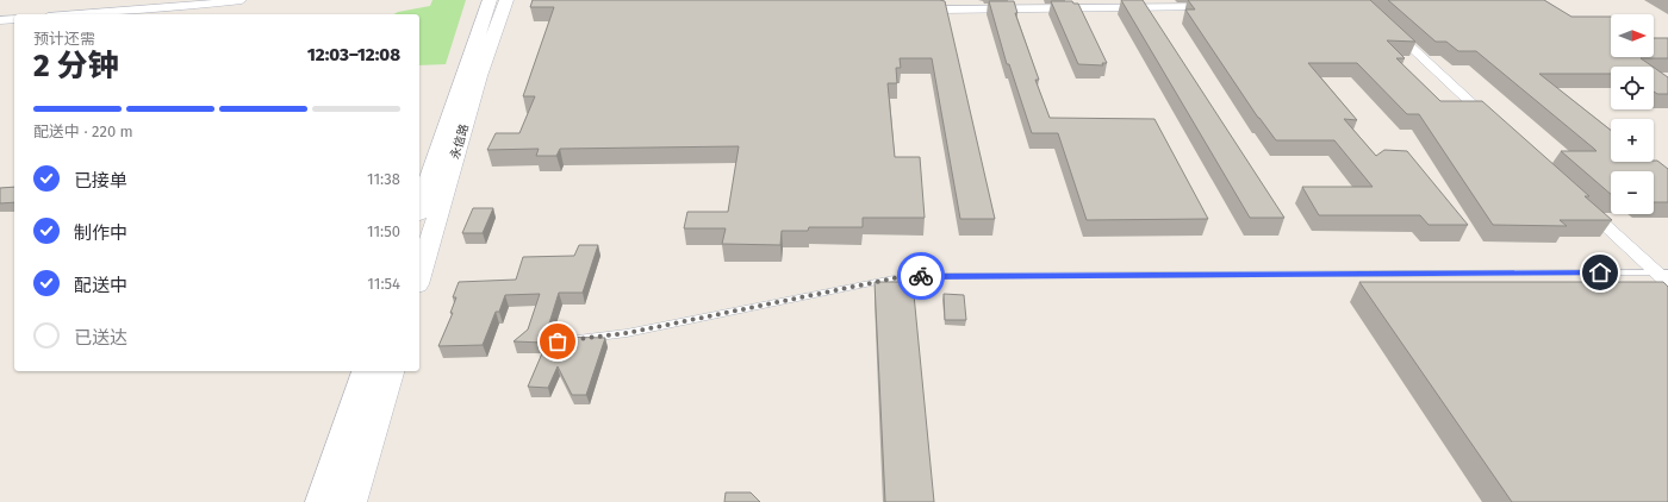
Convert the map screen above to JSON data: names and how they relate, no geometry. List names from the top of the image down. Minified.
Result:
{"streets":{"street":["永信路"]},"north":"right","page":{"map_buttons":["+","−"],"heading":["2 分钟","预计还需","12:03–12:08"],"bar":"配送中 · 220 m","list":[["已接单","11:38"],["制作中","11:50"],["配送中","11:54"],"已送达"]}}
